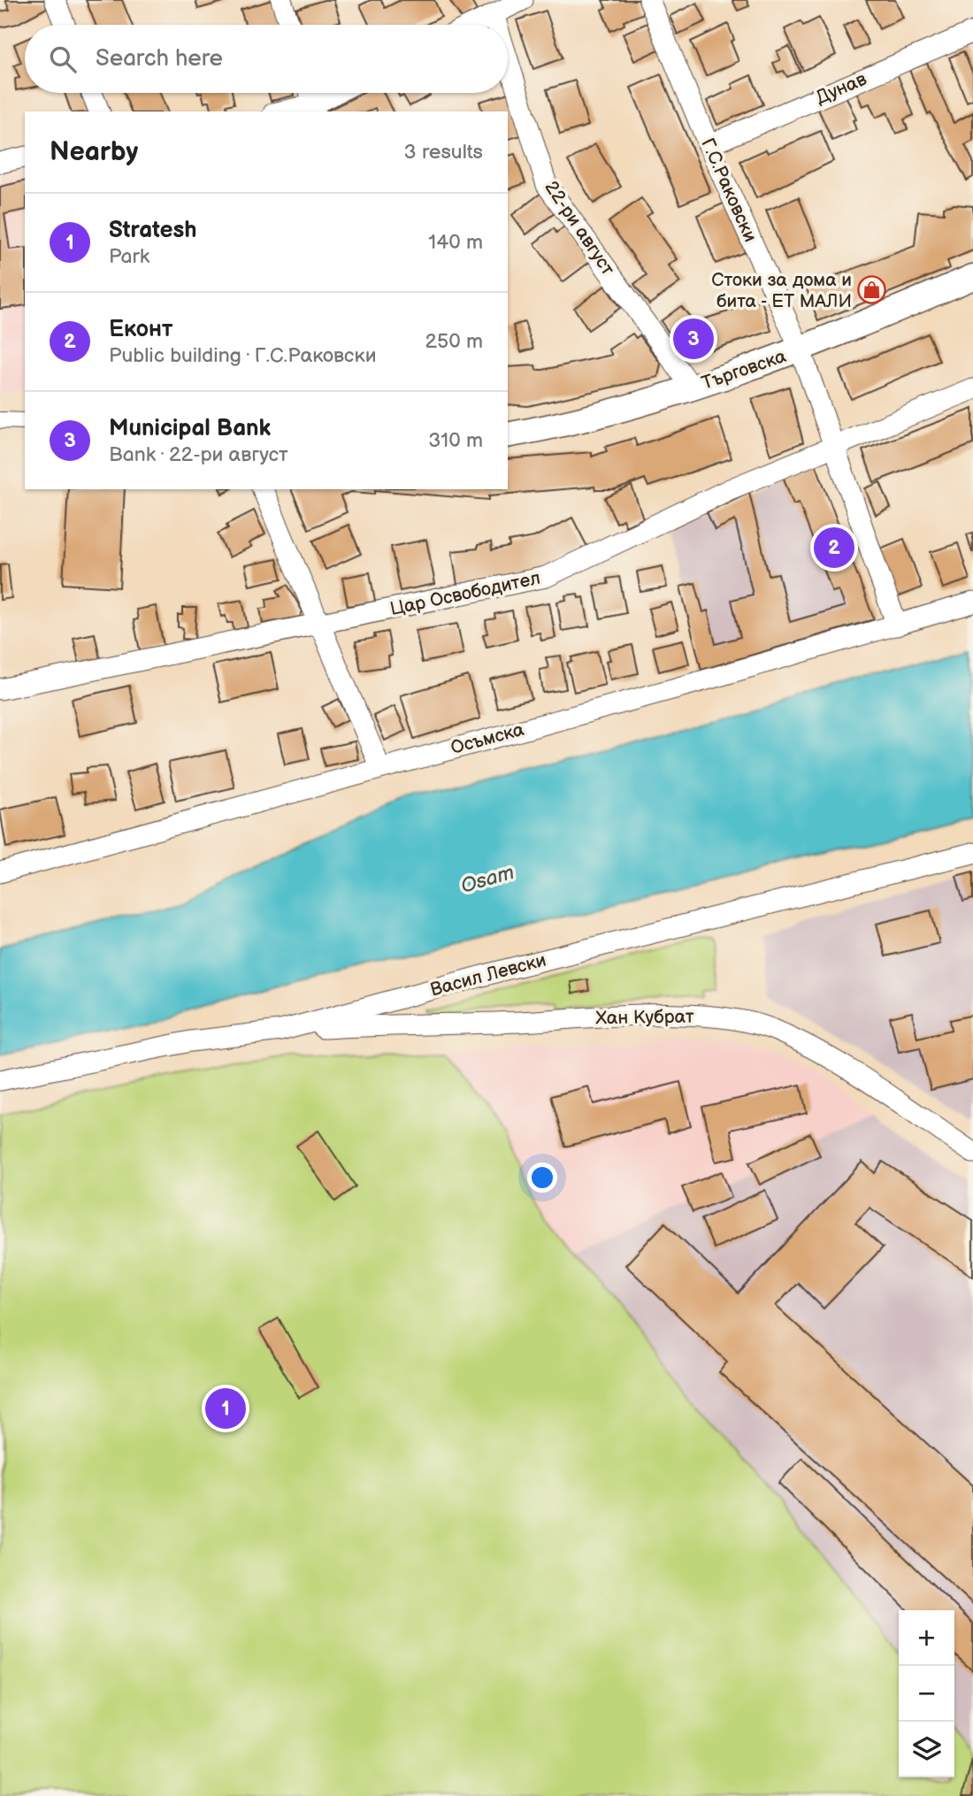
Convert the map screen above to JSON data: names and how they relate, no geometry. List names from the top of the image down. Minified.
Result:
{"streets":{"street":["Дунав","Г.С.Раковски","22-ри август","Търговска","Цар Освободител","Осъмска","Васил Левски","Хан Кубрат"]},"crossings":[["Дунав","Г.С.Раковски"],["Г.С.Раковски","Търговска"],["Г.С.Раковски","Цар Освободител"],["Г.С.Раковски","Осъмска"],["22-ри август","Търговска"],["Васил Левски","Хан Кубрат"]],"water":["Osam"],"places":{"shop":["Стоки за дома и бита - ЕТ МАЛИ"]},"page":{"search":"Search here","heading":["Nearby","3 results"],"list":[{"mark":"1","name":"Stratesh","note":"Park","value":"140 m"},{"mark":"2","name":"Еконт","note":"Public building · Г.С.Раковски","value":"250 m"},{"mark":"3","name":"Municipal Bank","note":"Bank · 22-ри август","value":"310 m"}],"pins":["3","2","1"],"map_buttons":["+","−"]}}
